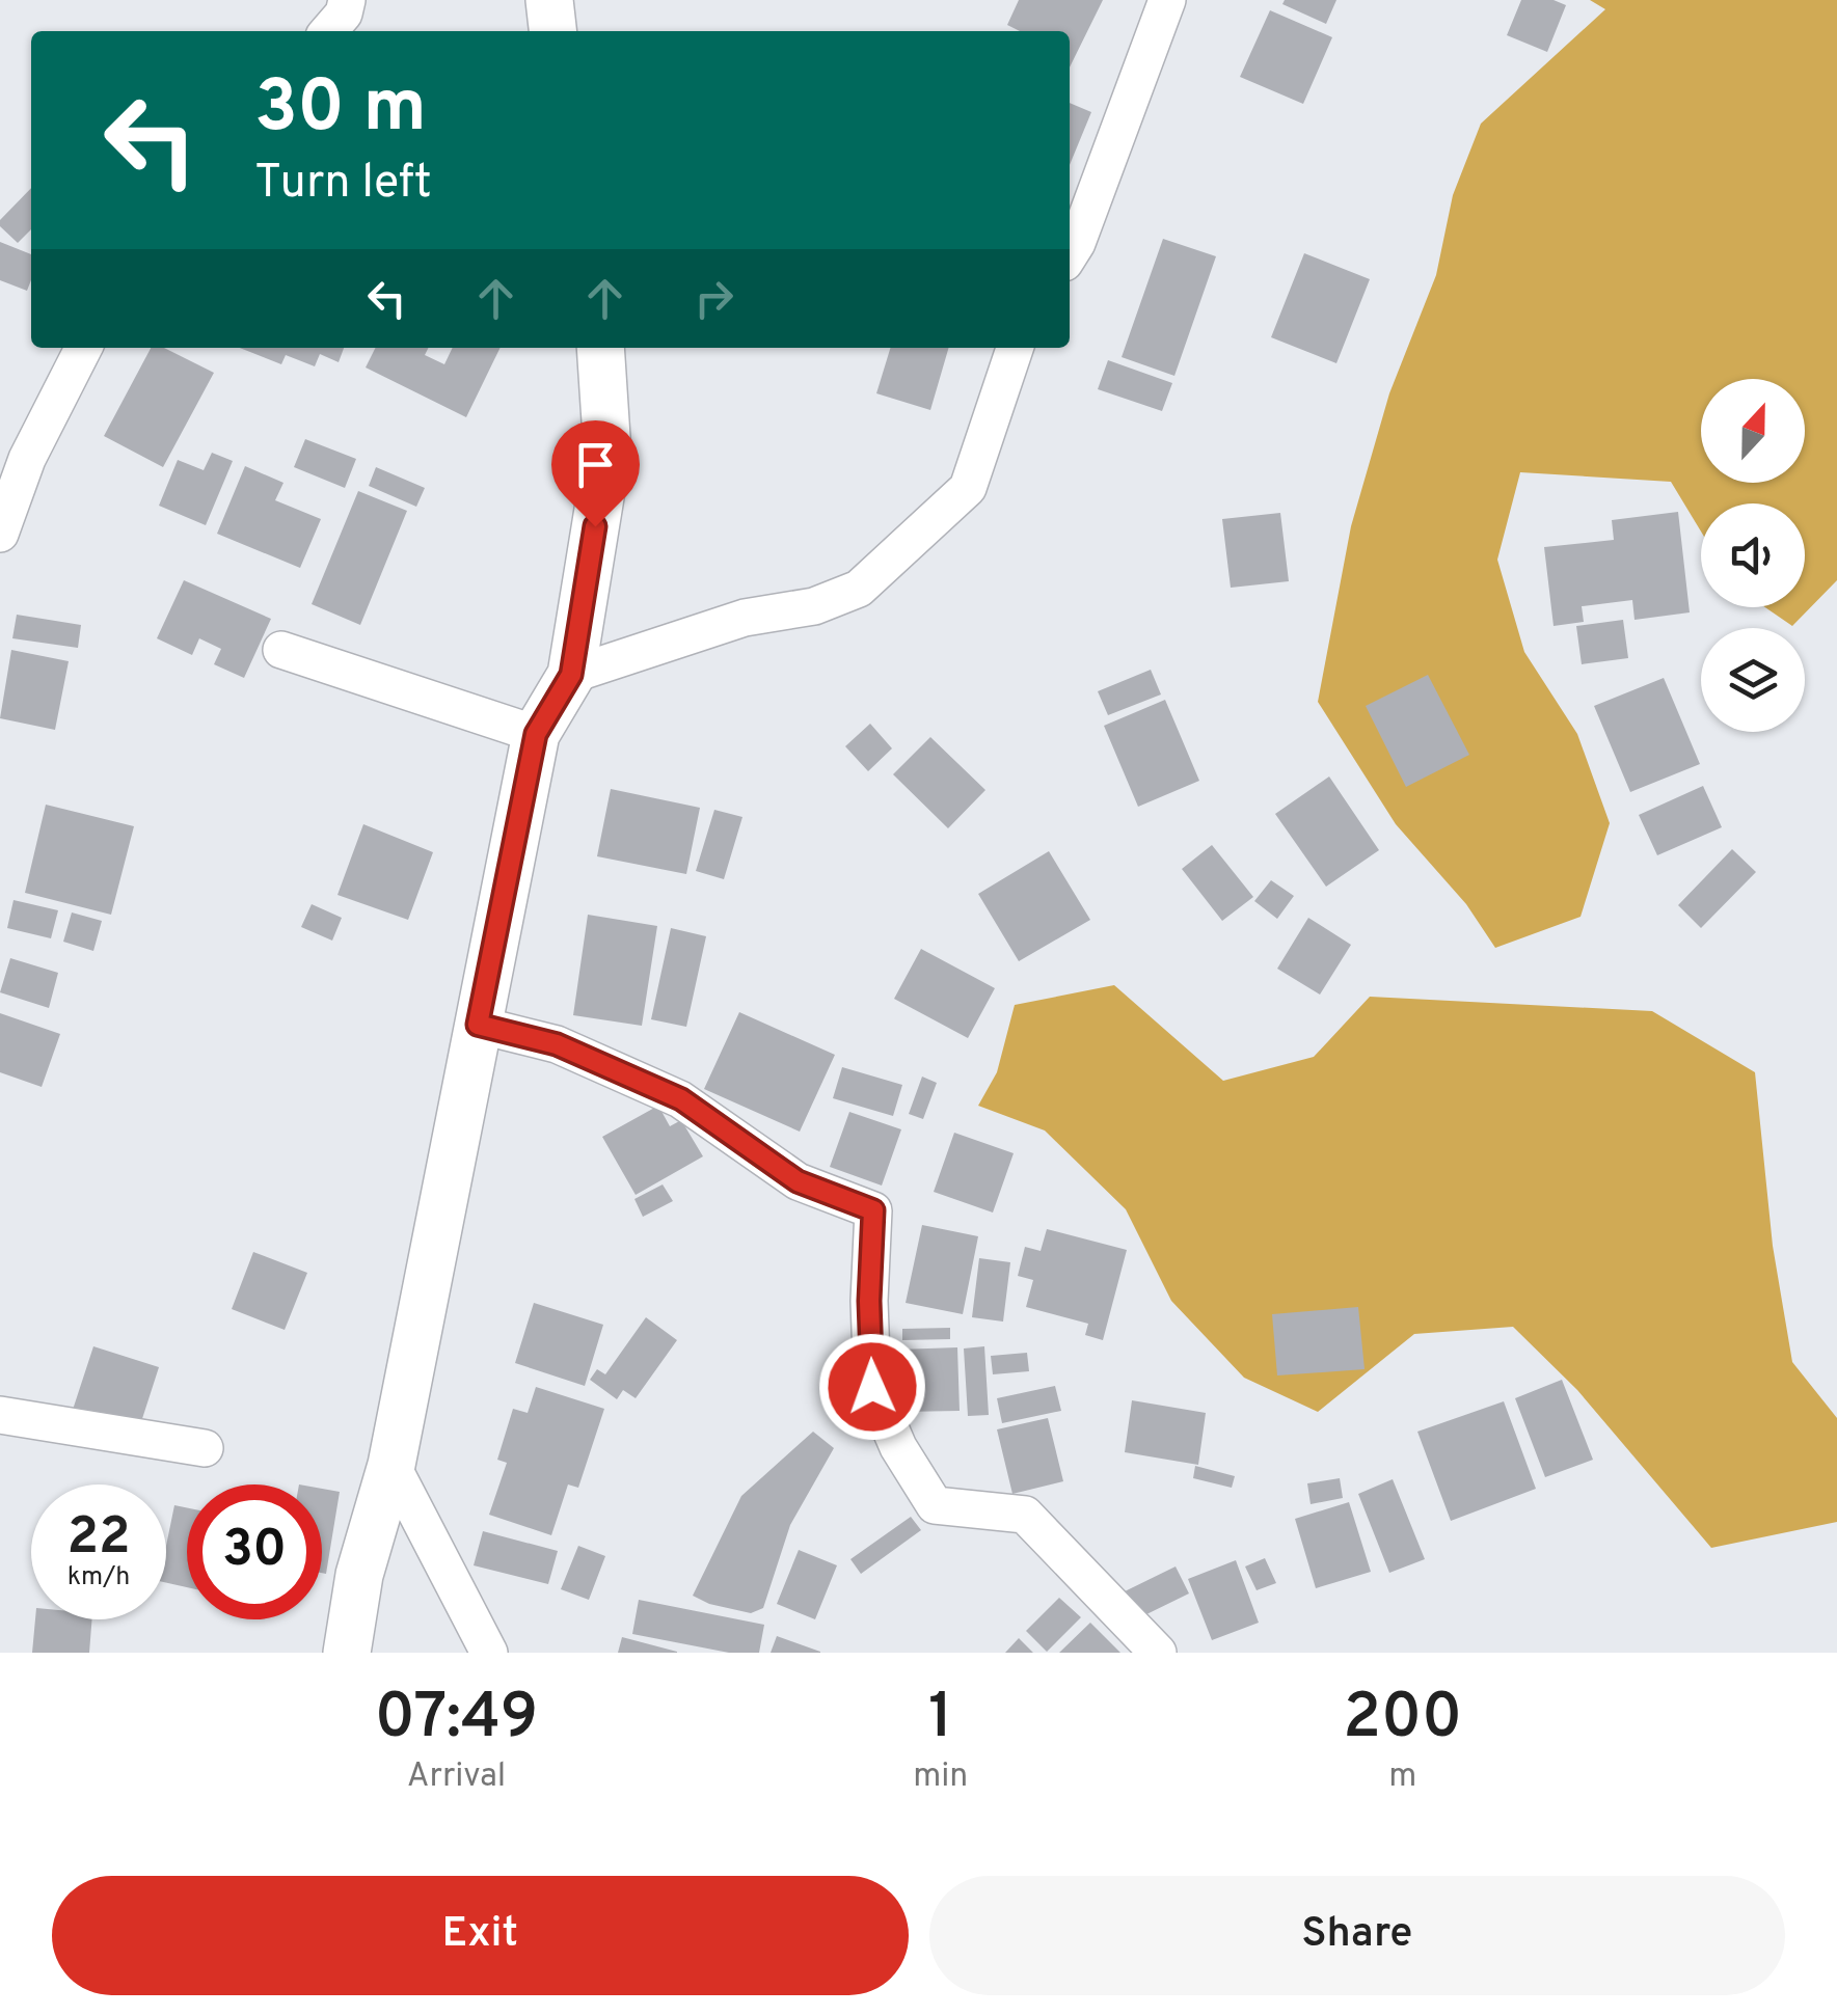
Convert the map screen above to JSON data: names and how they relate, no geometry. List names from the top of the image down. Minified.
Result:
{"north":"top","page":{"turn":["30 m","Turn left"],"speed":"22 km/h","limit":"30","eta":["07:49","Arrival","1","min","200","m"],"buttons":["Exit","Share"]}}
